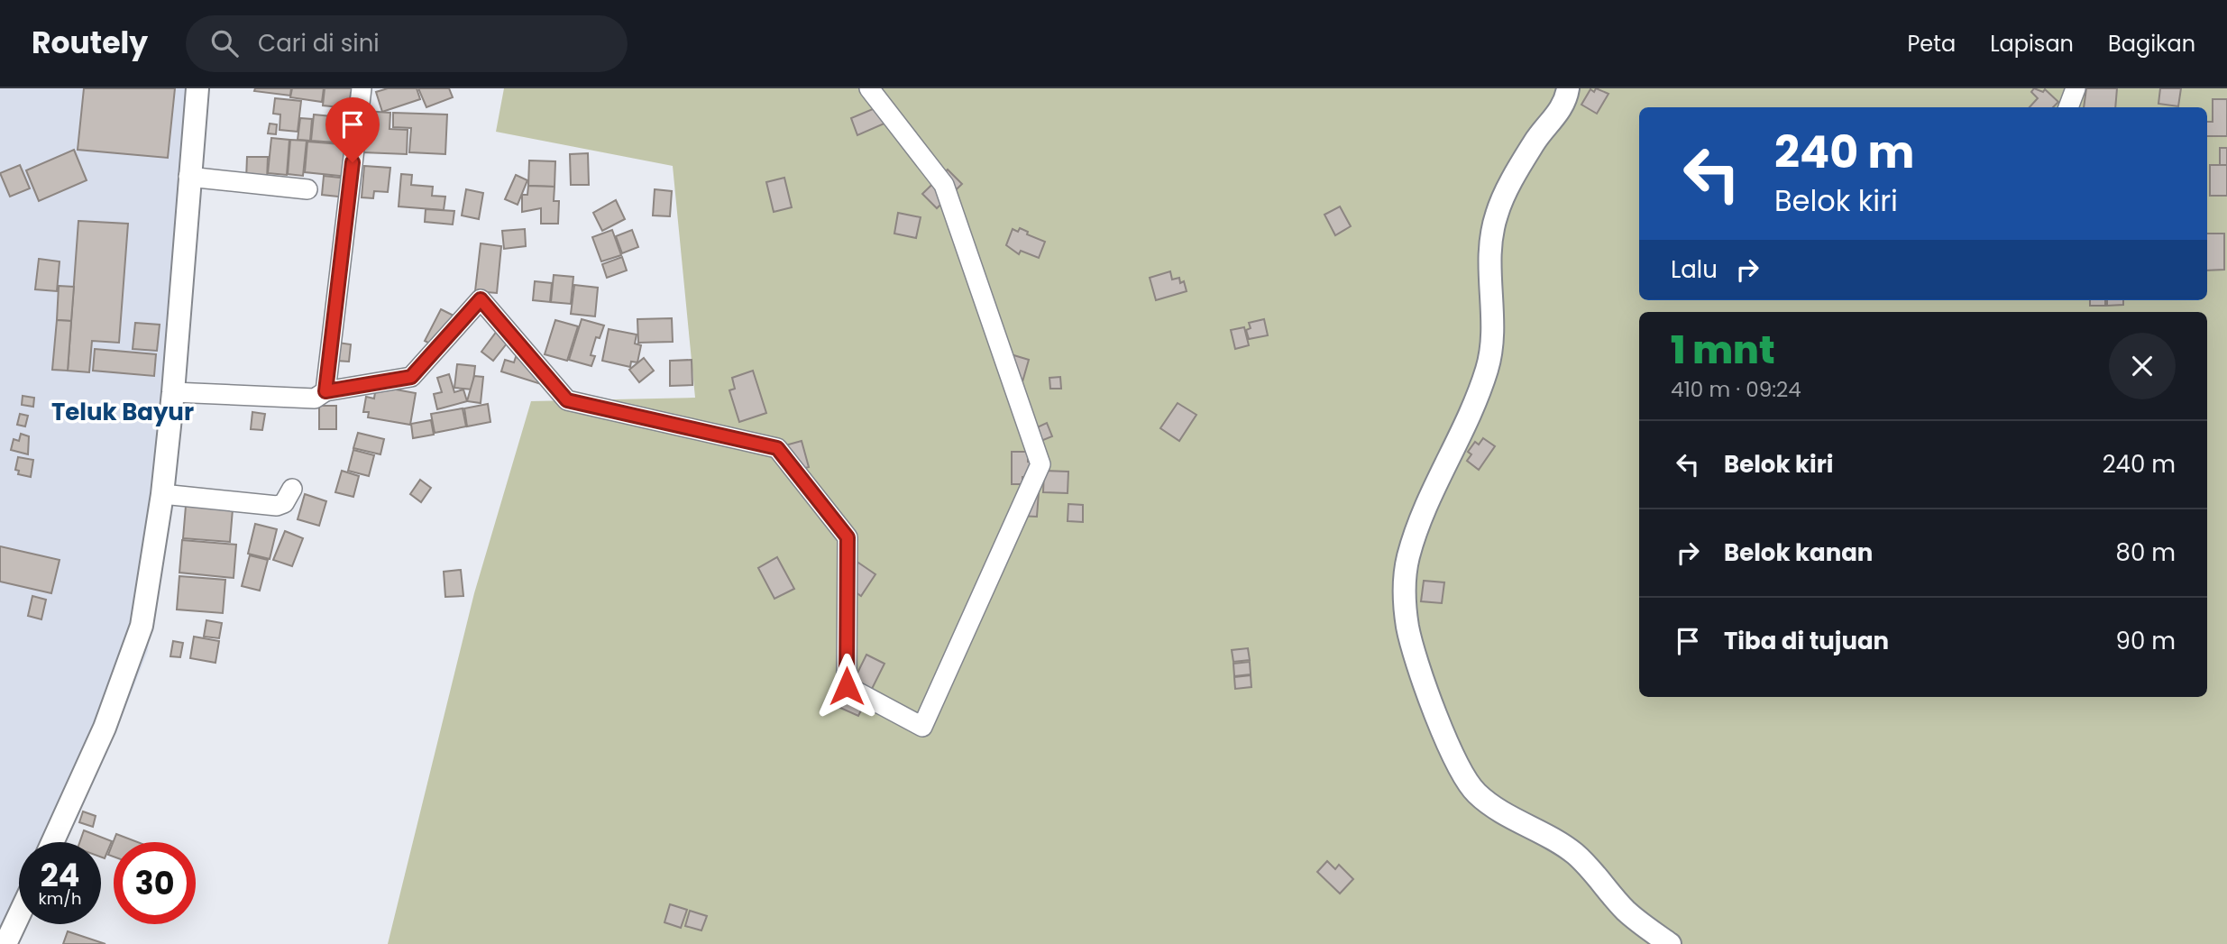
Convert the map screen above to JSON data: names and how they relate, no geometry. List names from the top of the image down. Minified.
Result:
{"districts":["Teluk Bayur"],"page":{"header":"Routely","search":"Cari di sini","nav":["Peta","Lapisan","Bagikan"],"turn":["240 m","Belok kiri"],"then":"Lalu","heading":["1 mnt","410 m · 09:24"],"list":[{"name":"Belok kiri","value":"240 m"},{"name":"Belok kanan","value":"80 m"},{"name":"Tiba di tujuan","value":"90 m"}],"speed":"24 km/h","limit":"30"}}
